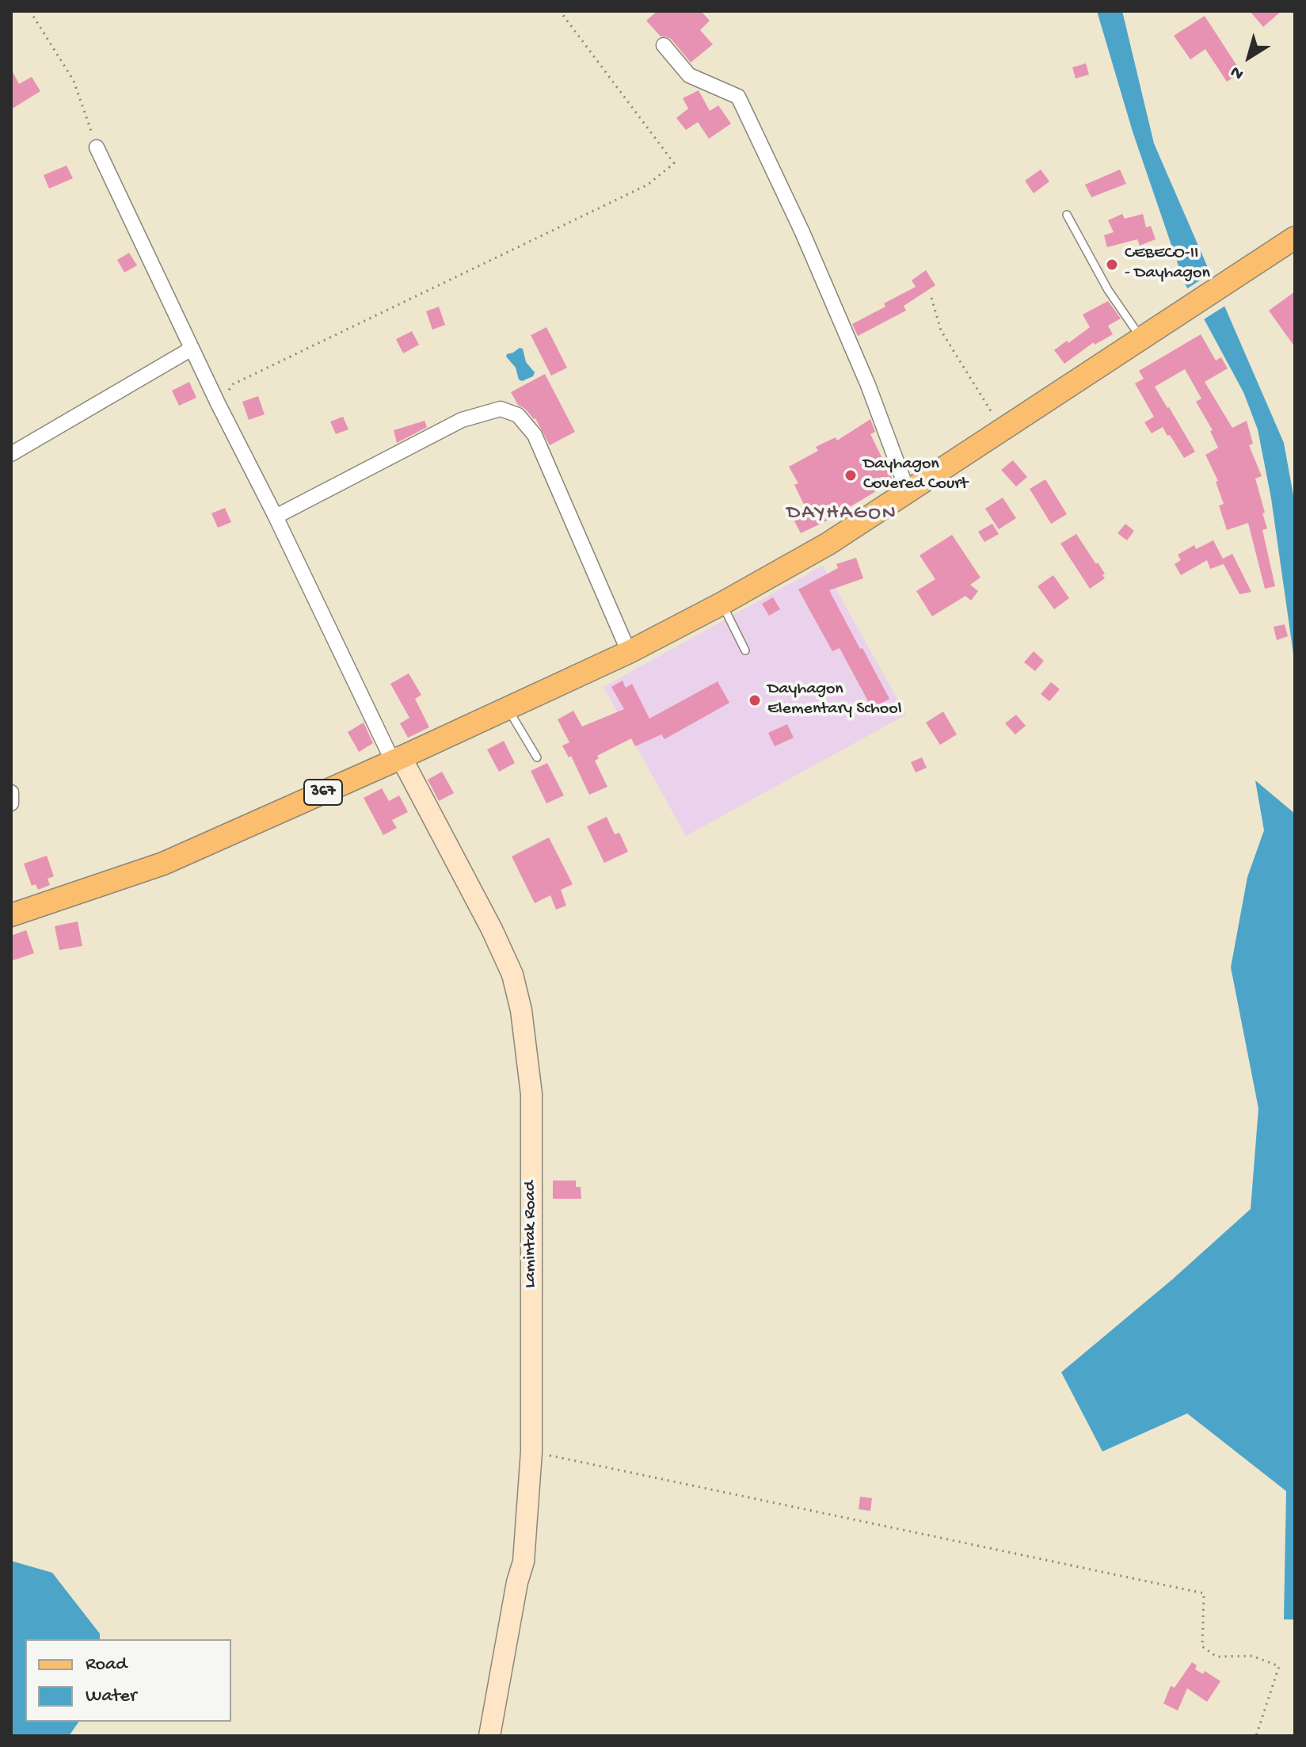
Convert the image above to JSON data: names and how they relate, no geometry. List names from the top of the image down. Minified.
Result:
{"streets":{"main road":["367","Lamintak Road"]},"crossings":[["367","Lamintak Road"]],"districts":["DAYHAGON"],"places":["CEBECO-II - Dayhagon","Dayhagon Covered Court","Dayhagon Elementary School"],"legend":["Road","Water"],"north":"bottom left"}
